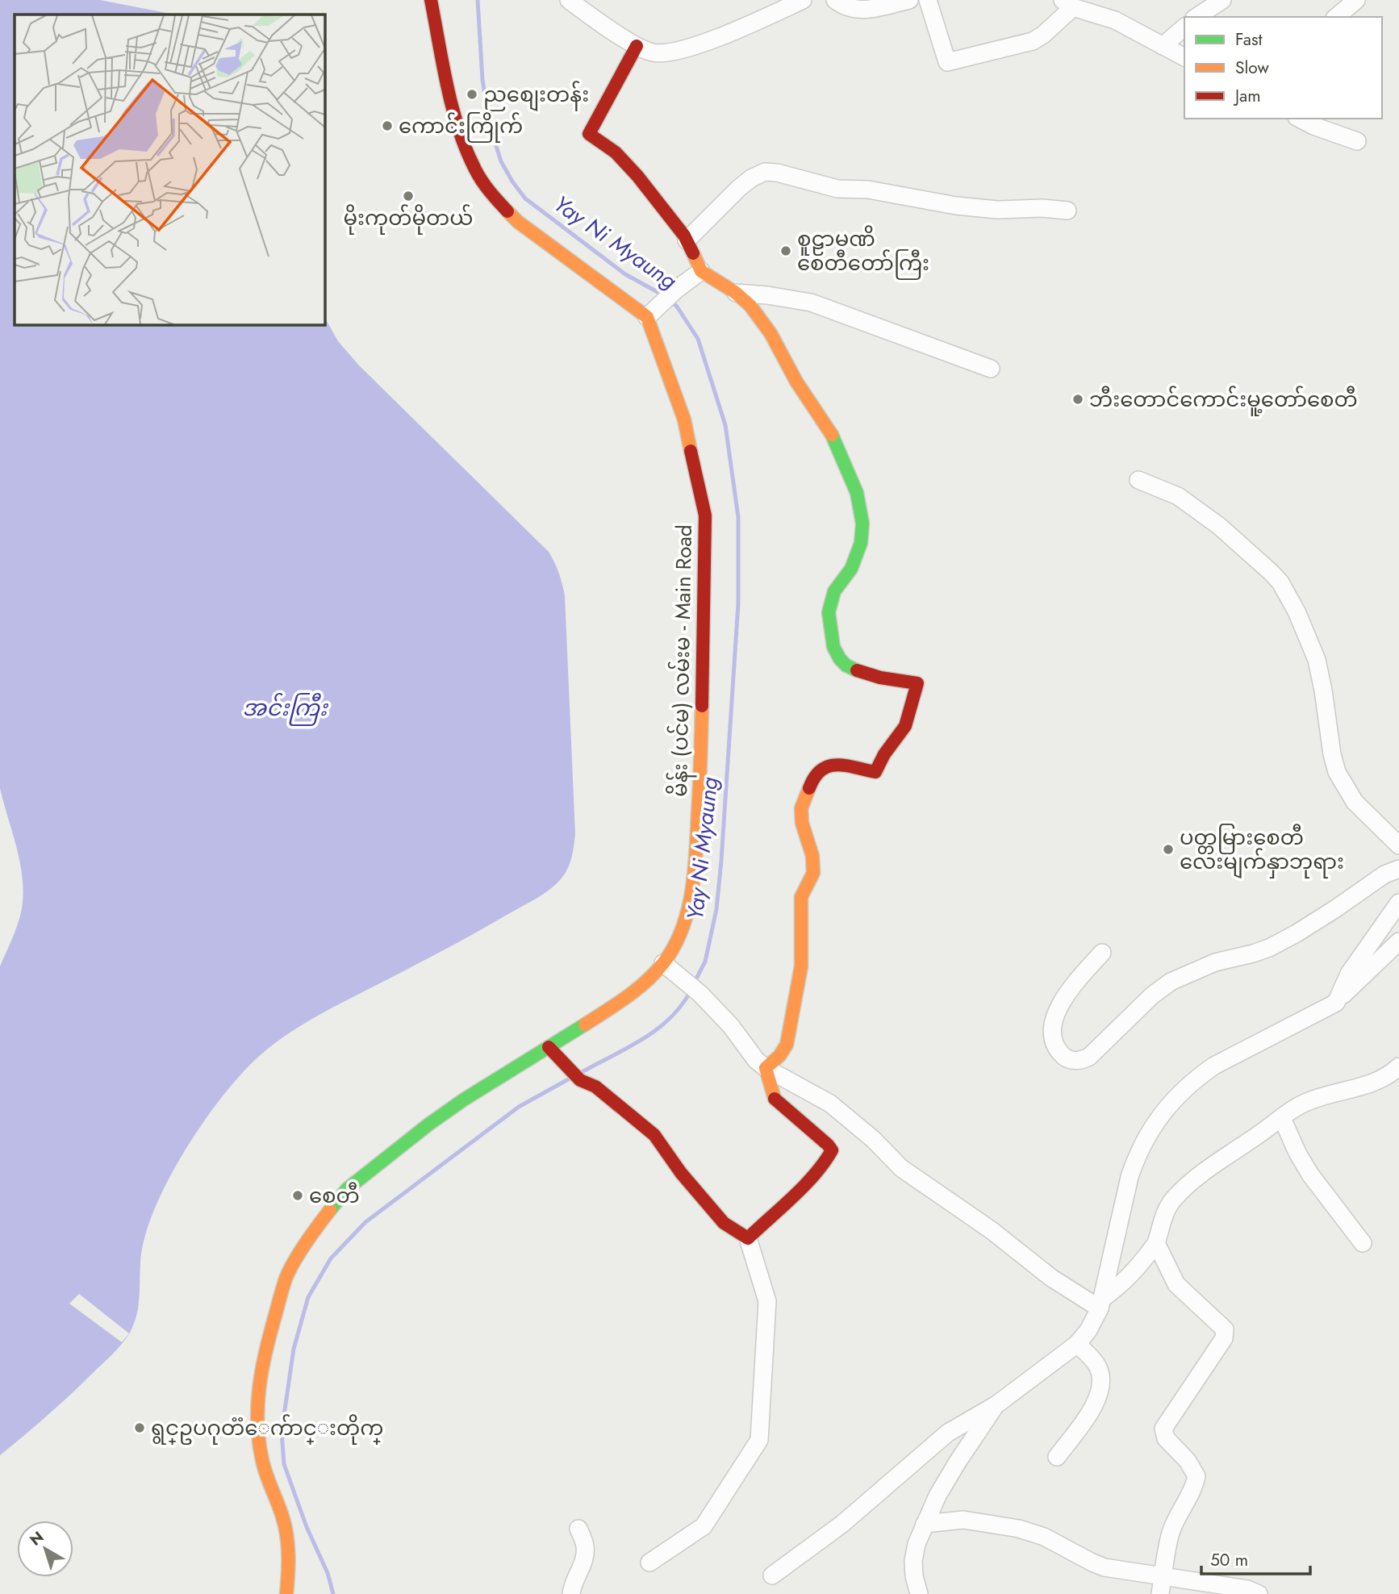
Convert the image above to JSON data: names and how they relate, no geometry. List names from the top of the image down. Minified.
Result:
{"streets":{"main road":["မိန်း (ပင်မ) လမ်းမ - Main Road"]},"water":["Yay Ni Myaung","အင်းကြီး"],"places":["ညစျေးတန်း","ကောင်းကြိုက်","မိုးကုတ်မိုတယ်","စူဠာမဏိ စေတီတော်ကြီး","ဘီးတောင်ကောင်းမူ့တော်စေတီ","ပတ္တမြား‌စေတီ‌ လေးမျက်နှာဘုရား","စေတီ","ရွင္ဥပဂုတၱေက်ာင္းတိုက္"],"legend":["Fast","Slow","Jam"],"scale_bar":"50 m","north":"top left"}
